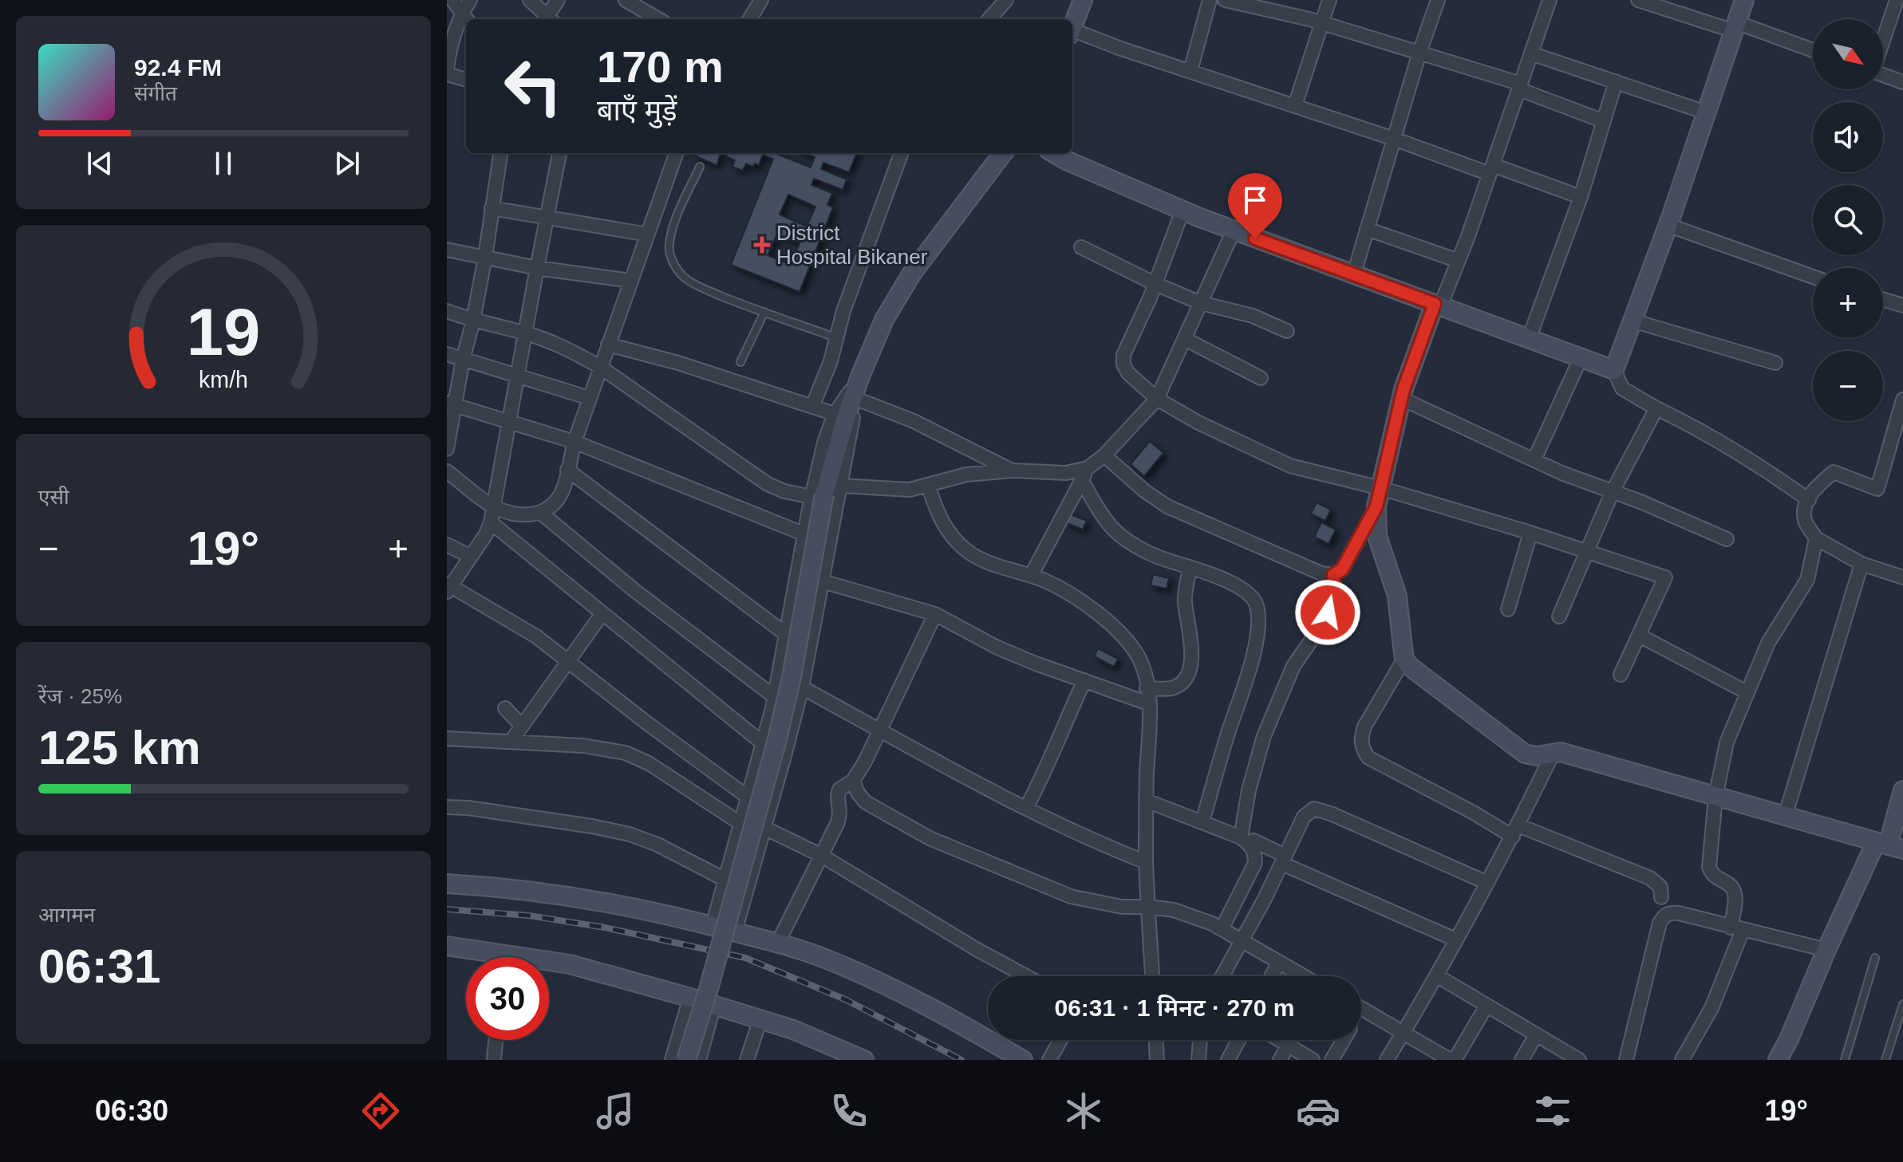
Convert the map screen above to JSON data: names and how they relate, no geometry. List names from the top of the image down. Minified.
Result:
{"places":{"health":["District Hospital Bikaner"]},"north":"bottom right","page":{"map_buttons":["+","−"],"turn":["170 m","बाएँ मुड़ें"],"song":["92.4 FM","संगीत"],"tile":["एसी",["रेंज · 25%","125 km"],["आगमन","06:31"]],"heat":["−","19°","+"],"limit":"30","trip":"06:31 · 1 मिनट · 270 m","tabs":["06:30","19°"],"gauge":["19","km/h"]}}
